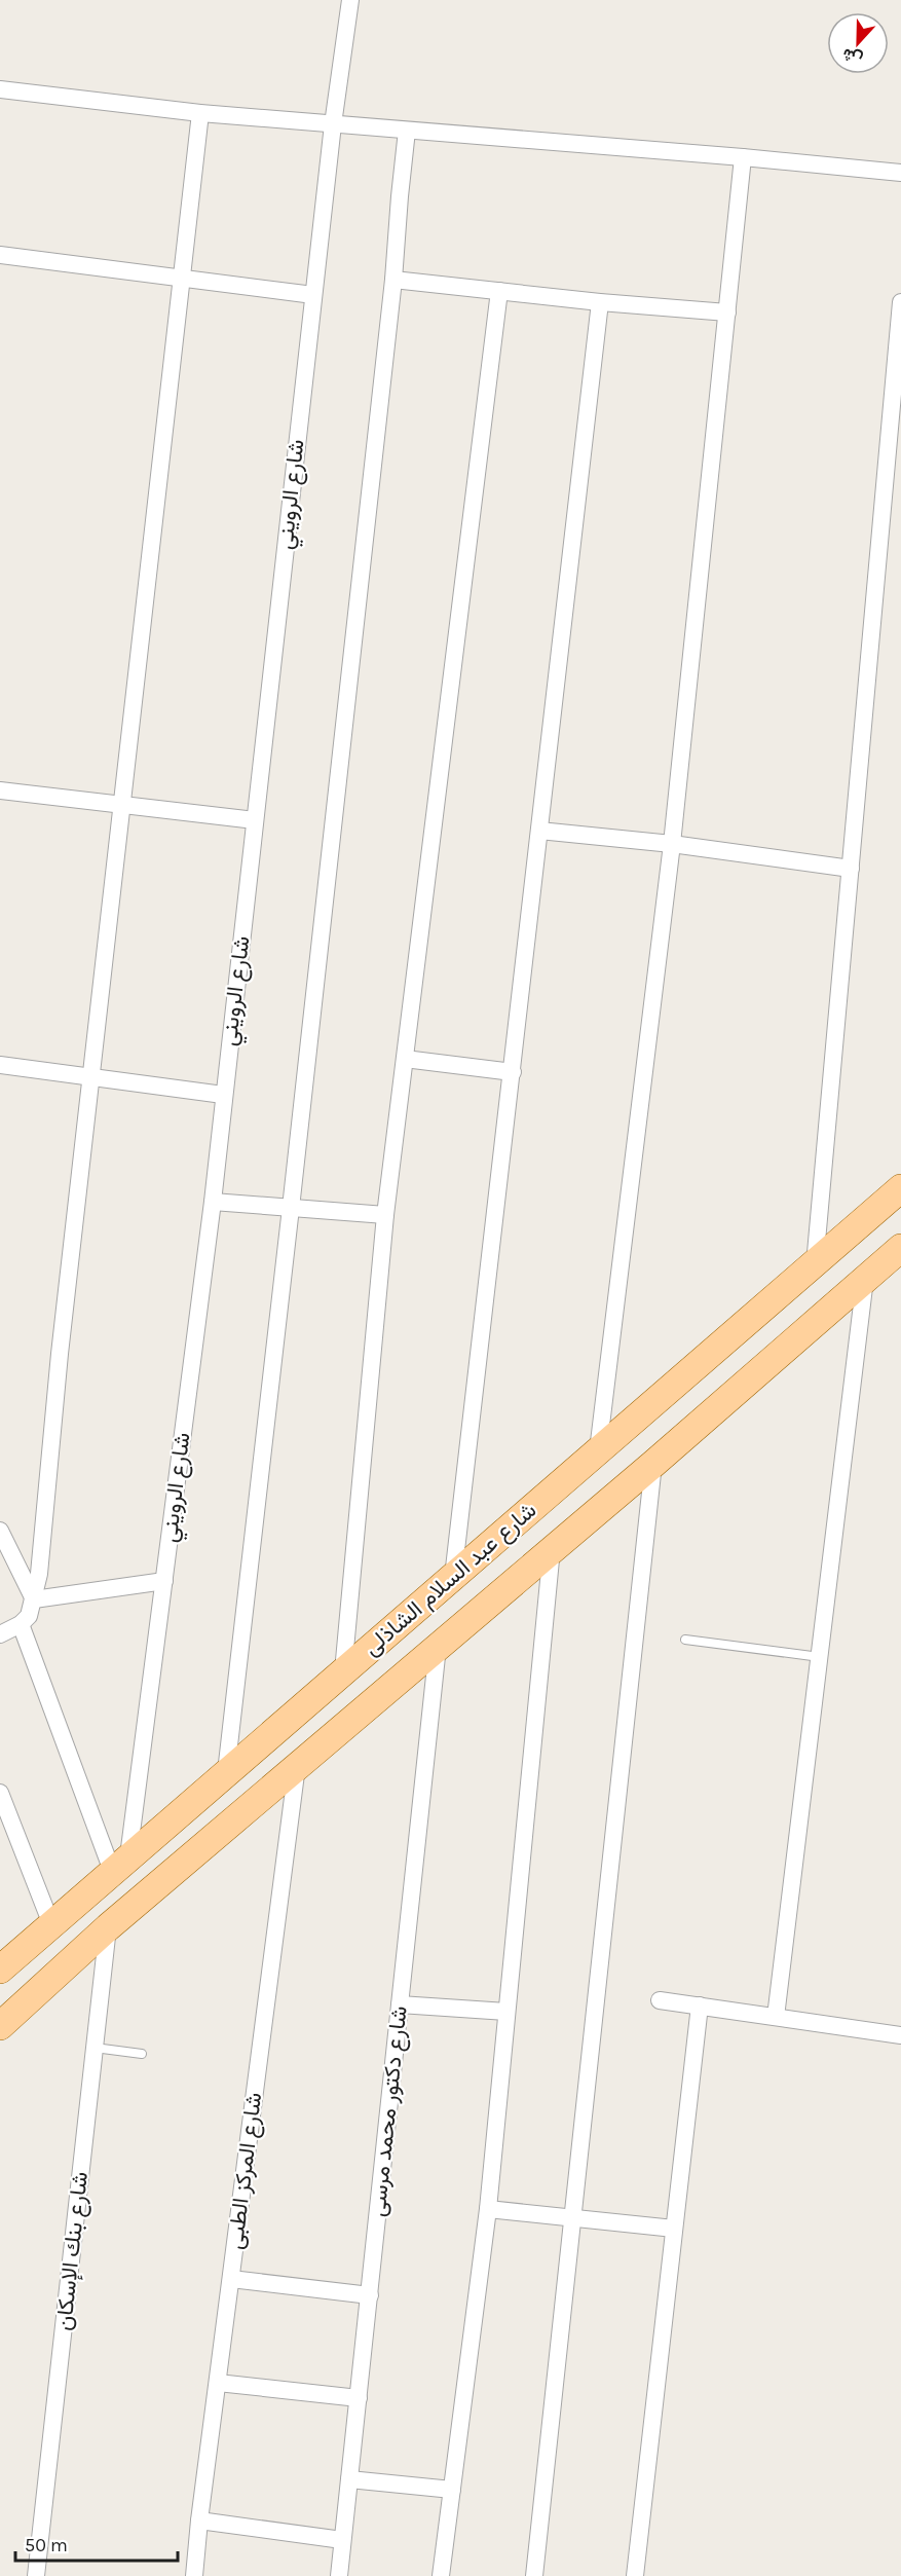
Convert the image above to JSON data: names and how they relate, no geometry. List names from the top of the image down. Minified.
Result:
{"streets":{"main road":["شارع عبد السلام الشاذلى"],"street":["شارع الرويني","شارع دكتور محمد مرسى","شارع المركز الطبى","شارع بنك الإسكان"]},"crossings":[["شارع الرويني","شارع عبد السلام الشاذلى"],["شارع عبد السلام الشاذلى","شارع دكتور محمد مرسى"],["شارع عبد السلام الشاذلى","شارع المركز الطبى"],["شارع عبد السلام الشاذلى","شارع بنك الإسكان"]],"scale_bar":"50 m","north":"bottom"}
